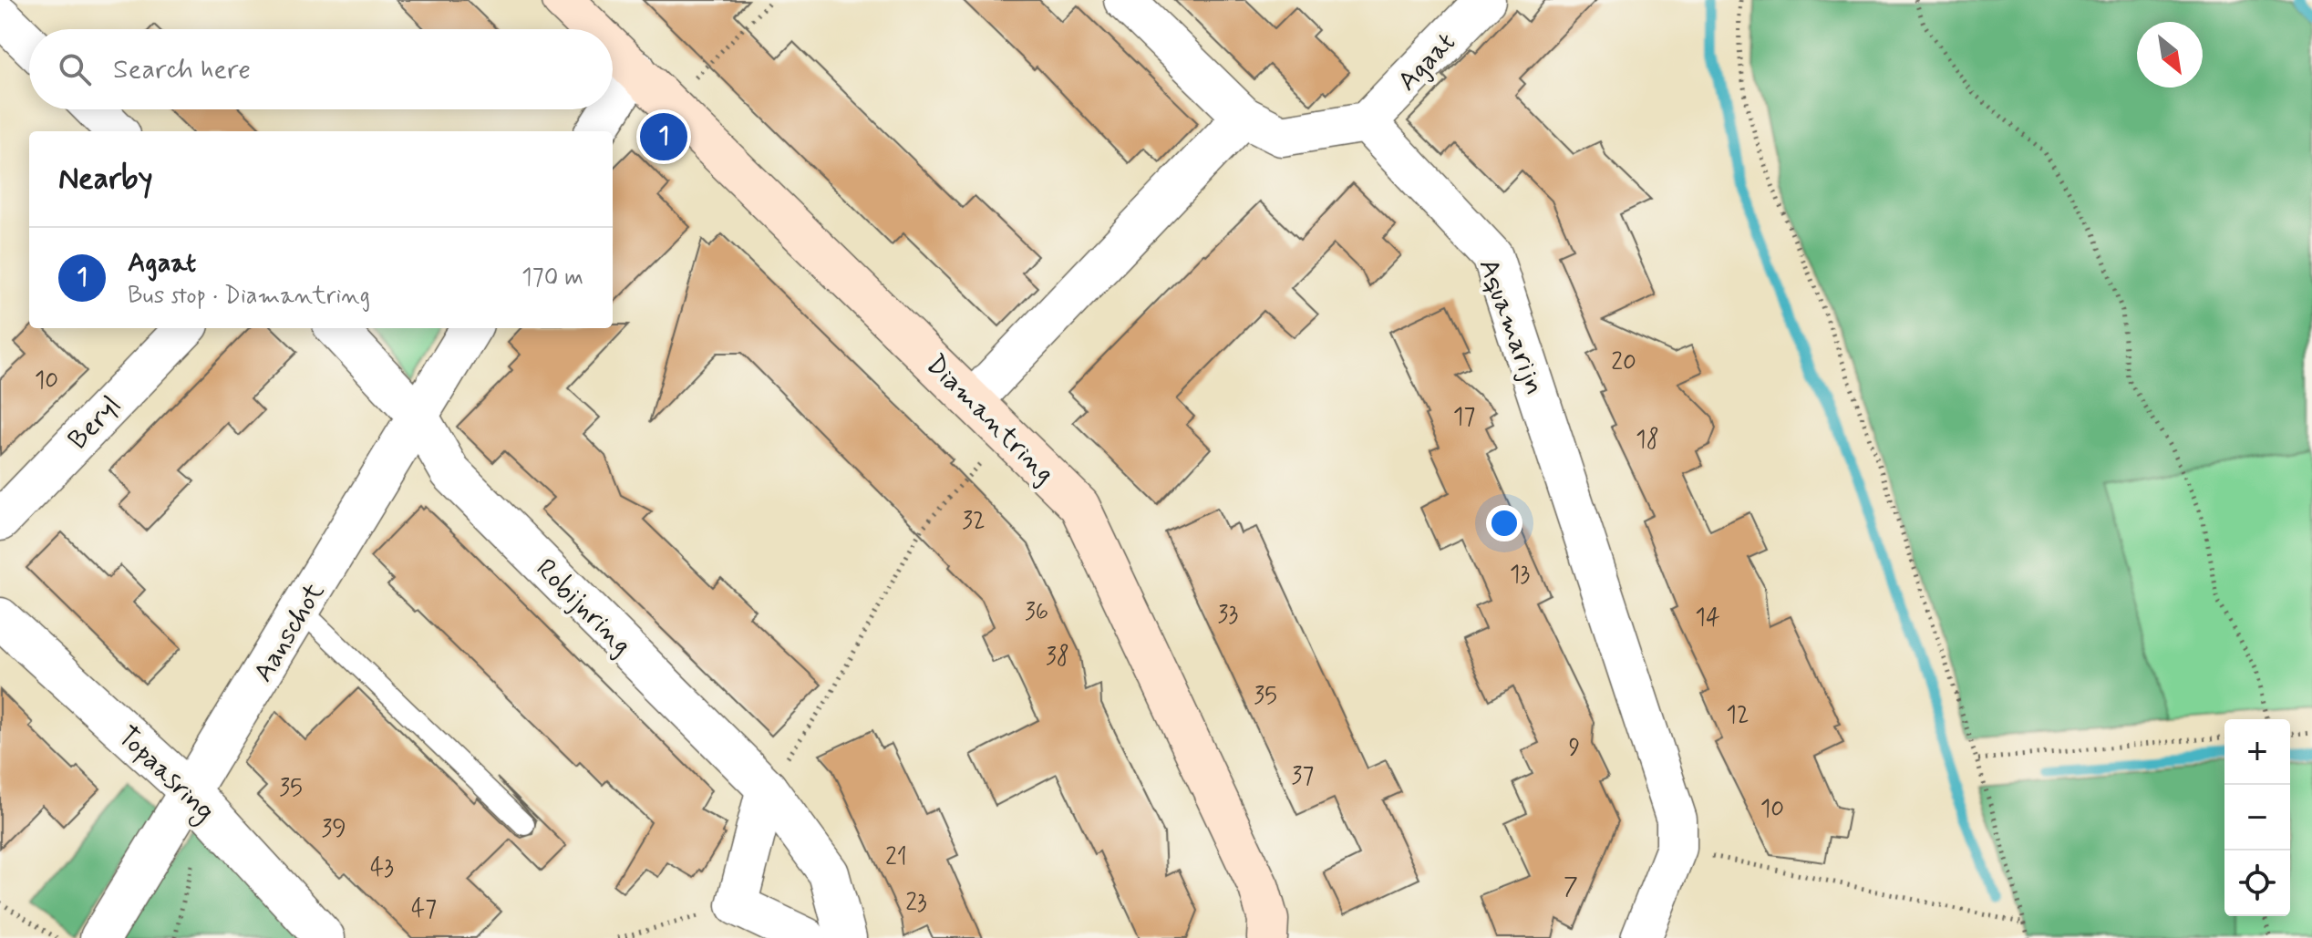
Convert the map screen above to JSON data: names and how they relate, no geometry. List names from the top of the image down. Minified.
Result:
{"streets":{"street":["Agaat","Aquamarijn","Diamantring","Beryl","Robijnring","Aanschot","Topaasring"]},"crossings":[["Agaat","Aquamarijn"],["Robijnring","Aanschot"],["Aanschot","Topaasring"]],"house_numbers":["20","10","17","18","32","13","36","33","14","38","35","12","9","37","35","10","39","21","43","7","23","47"],"north":"bottom right","page":{"search":"Search here","pins":"1","heading":"Nearby","list":[{"mark":"1","name":"Agaat","note":"Bus stop · Diamantring","value":"170 m"}],"map_buttons":["+","−"]}}
